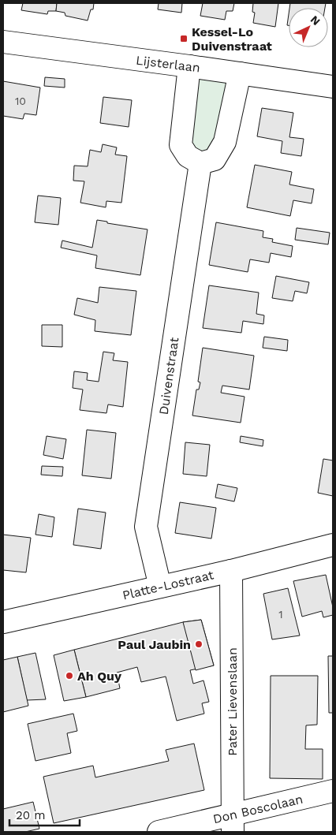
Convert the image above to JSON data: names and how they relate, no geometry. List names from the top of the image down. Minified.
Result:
{"streets":{"street":["Lijsterlaan","Duivenstraat","Platte-Lostraat","Pater Lievenslaan","Don Boscolaan"]},"crossings":[["Duivenstraat","Platte-Lostraat"],["Platte-Lostraat","Pater Lievenslaan"],["Pater Lievenslaan","Don Boscolaan"]],"places":{"transit":["Kessel-Lo Duivenstraat"],"other":["Paul Jaubin","Ah Quy"]},"house_numbers":["10","1"],"scale_bar":"20 m","north":"top right"}
